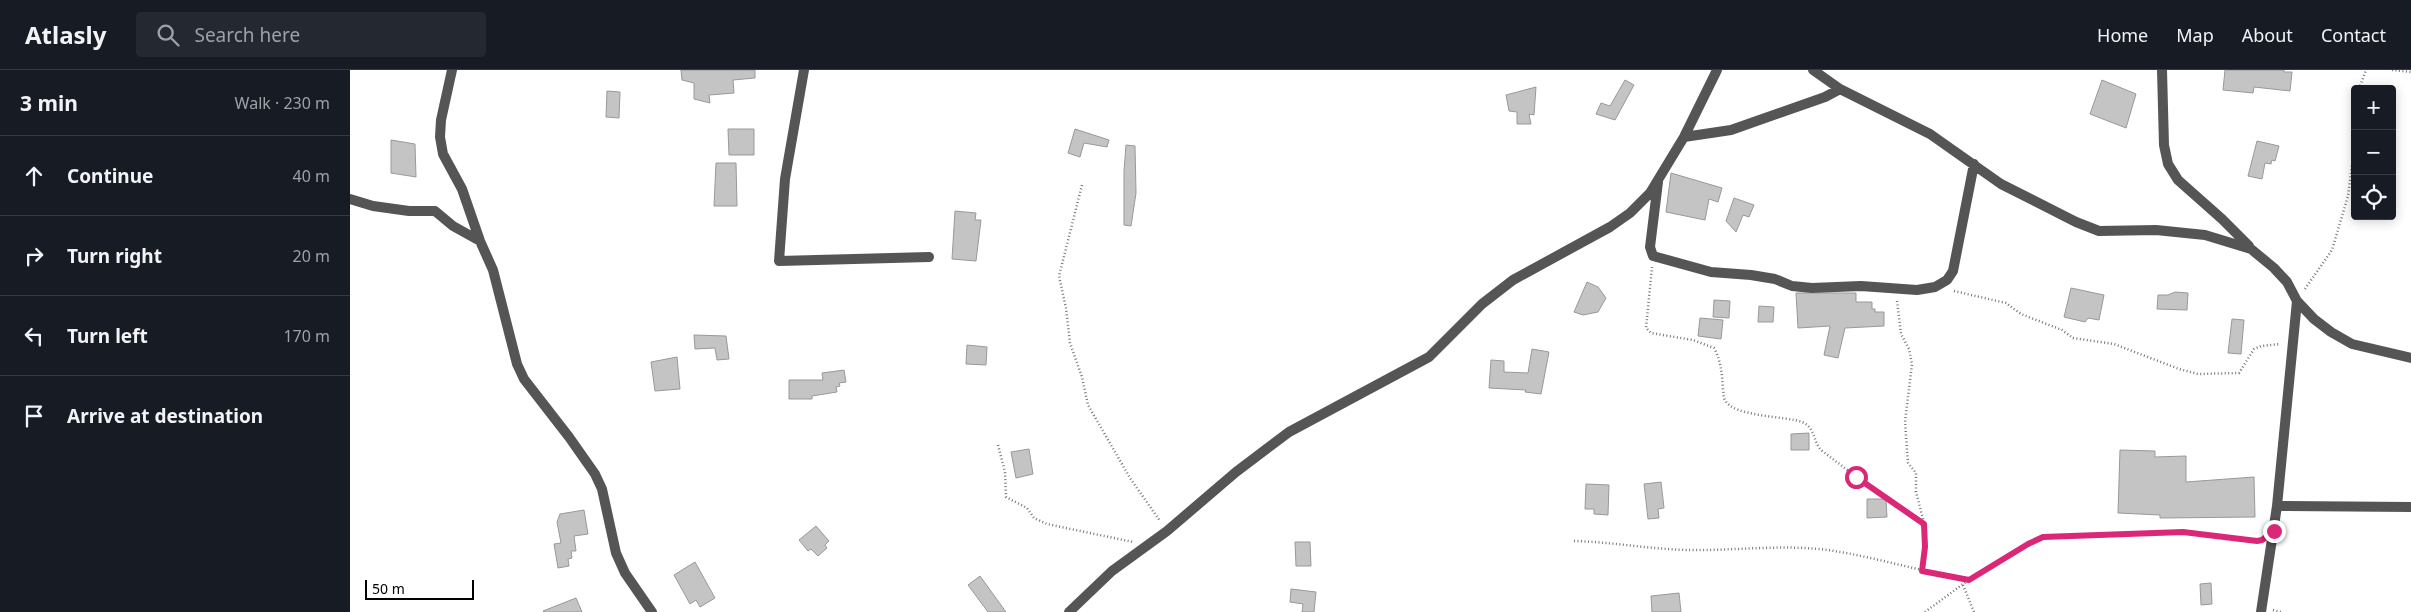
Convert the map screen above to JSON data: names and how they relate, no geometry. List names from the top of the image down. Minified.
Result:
{"scale_bar":"50 m","page":{"header":"Atlasly","search":"Search here","nav":["Home","Map","About","Contact"],"heading":["3 min","Walk · 230 m"],"map_buttons":["+","−"],"list":[["Continue","40 m"],["Turn right","20 m"],["Turn left","170 m"],"Arrive at destination"],"scale":"50 m"}}
